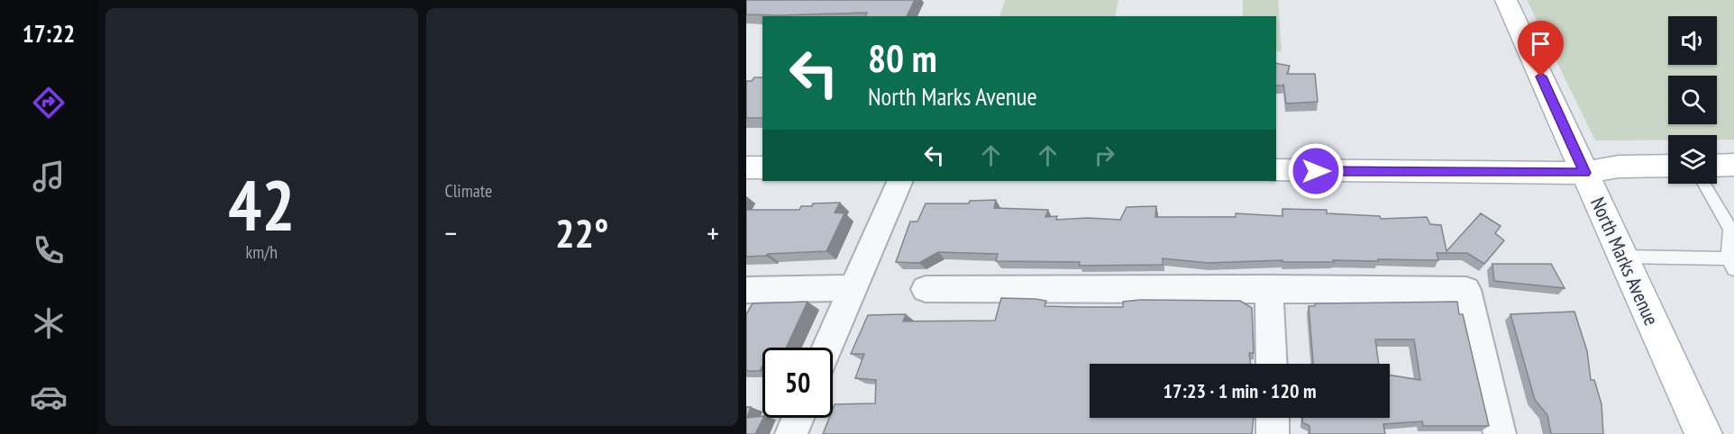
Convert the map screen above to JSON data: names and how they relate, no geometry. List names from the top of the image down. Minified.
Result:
{"streets":{"main road":["North Marks Avenue"]},"page":{"tabs":"17:22","tile":[["42","km/h"],"Climate"],"turn":["80 m","North Marks Avenue"],"heat":["−","22°","+"],"limit":"50","trip":"17:23 · 1 min · 120 m"}}
